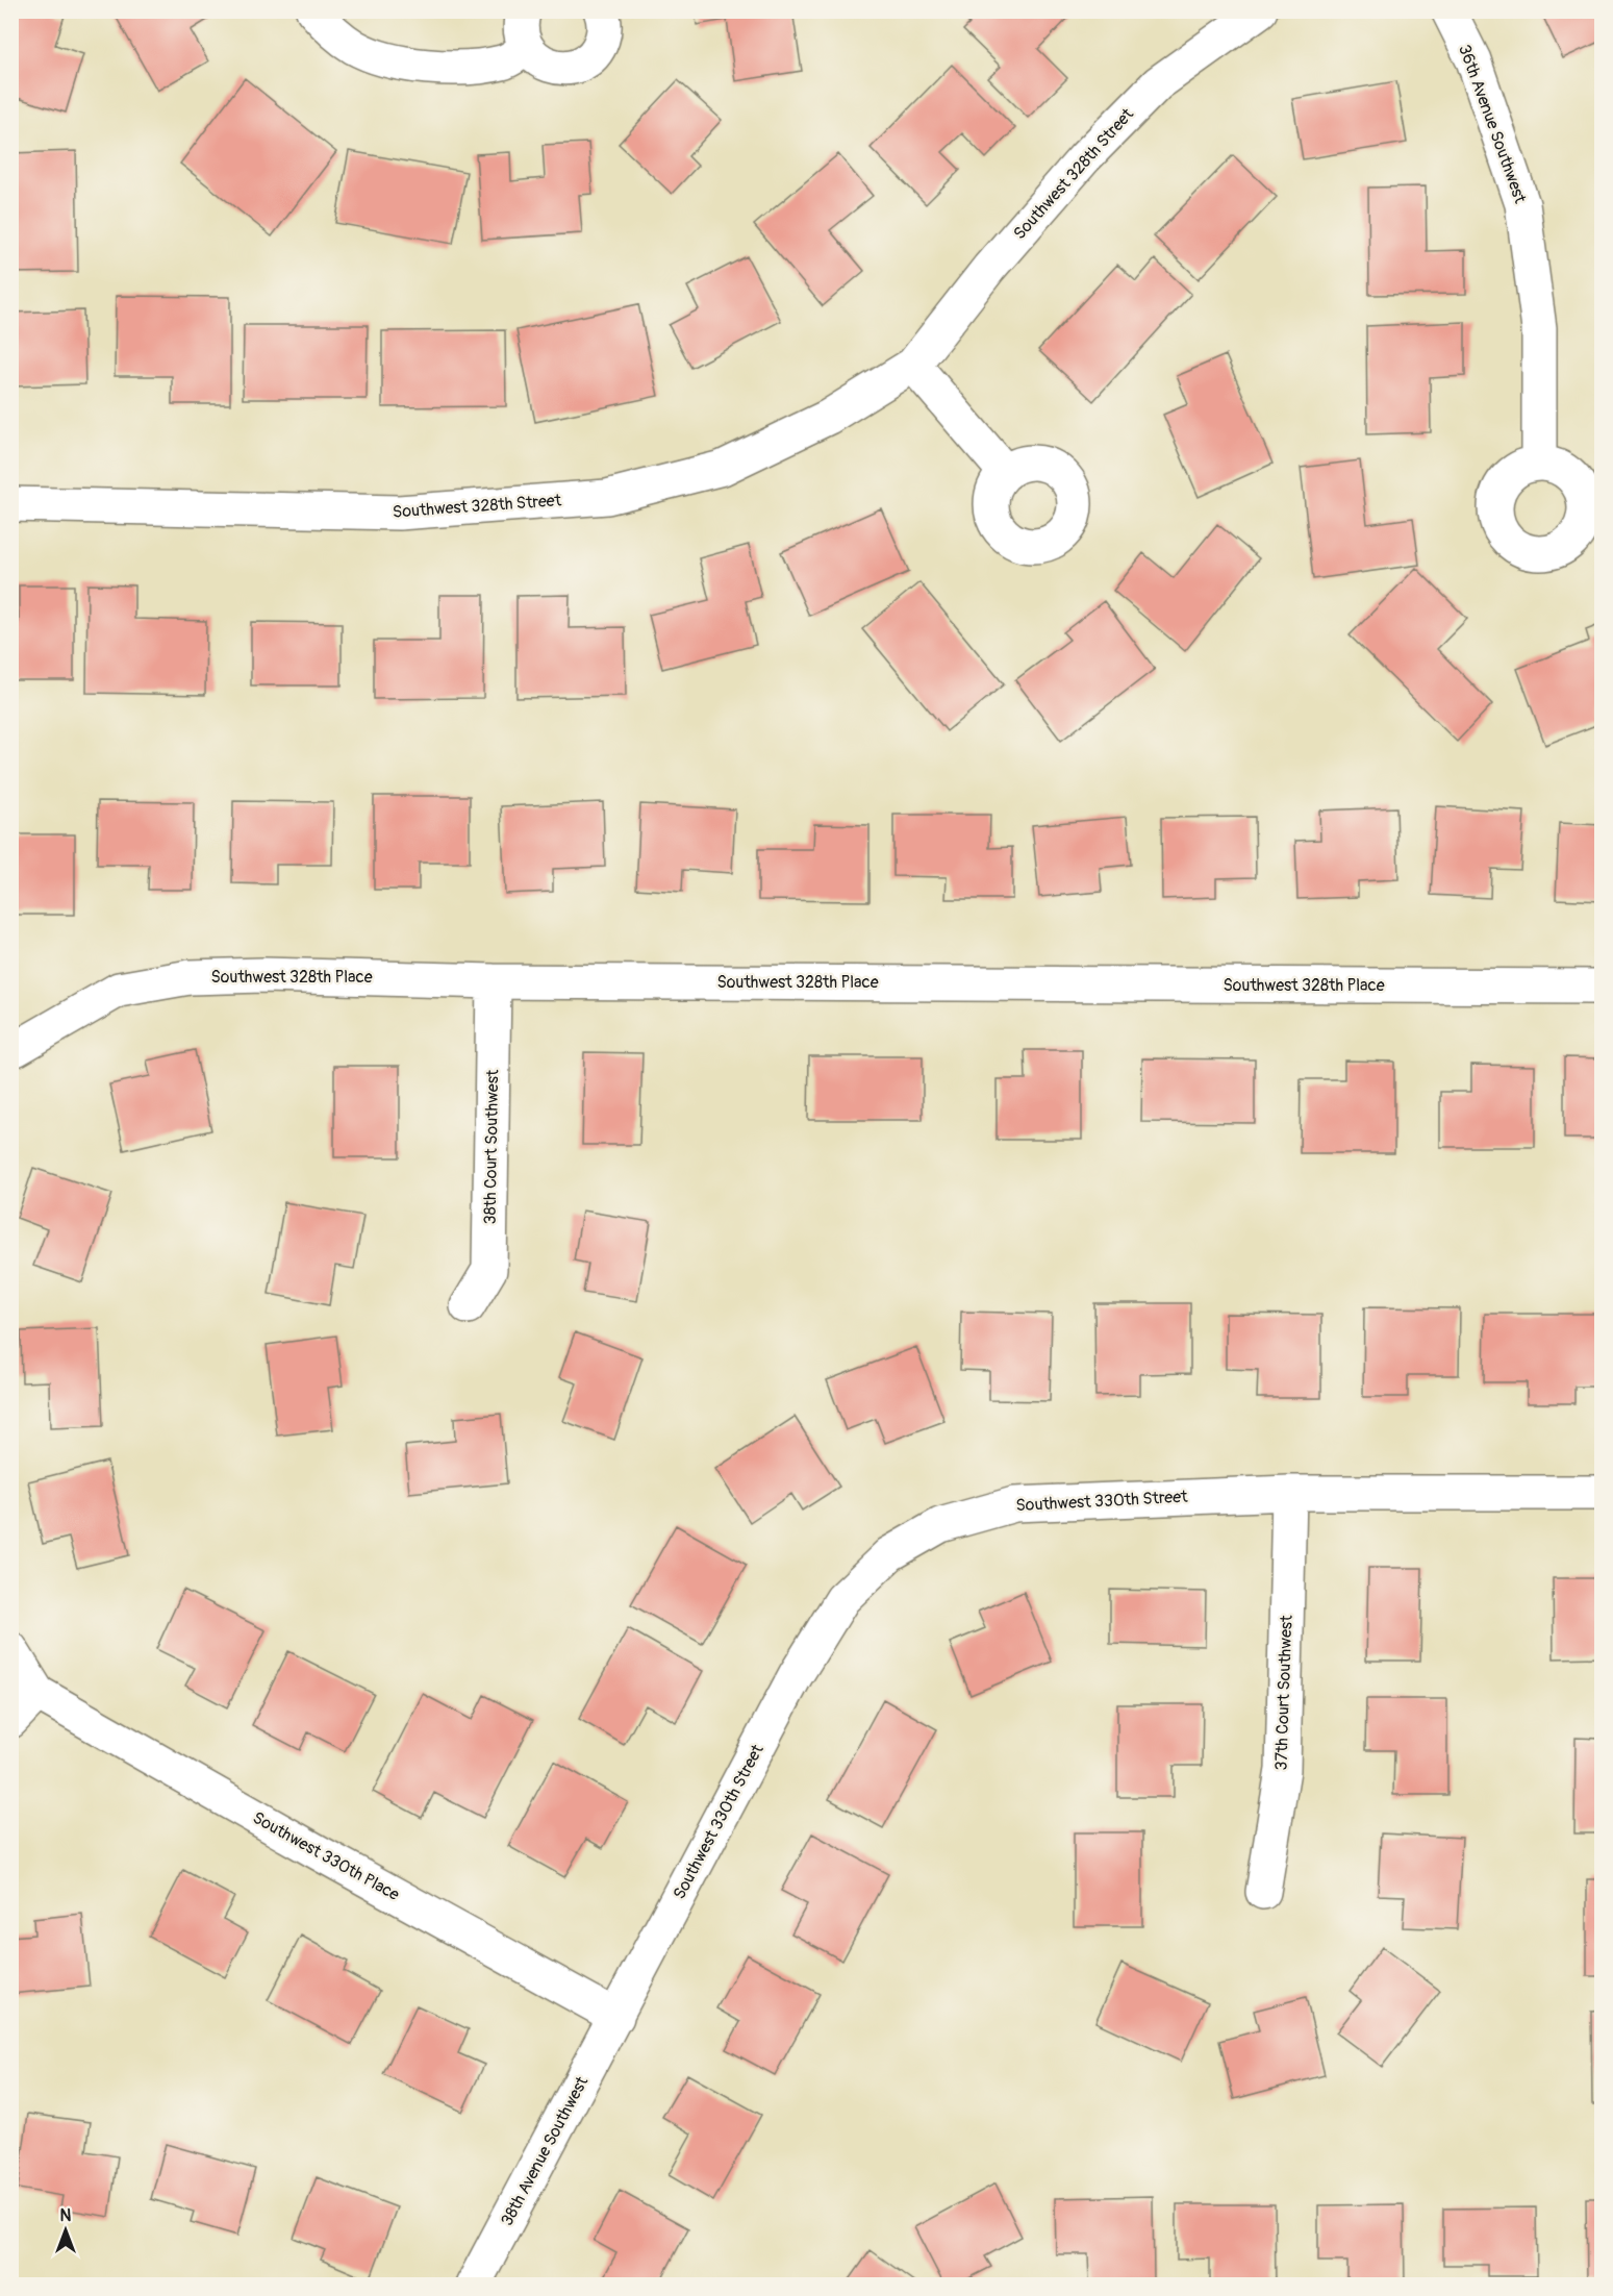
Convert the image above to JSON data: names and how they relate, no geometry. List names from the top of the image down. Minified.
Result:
{"streets":{"street":["36th Avenue Southwest","Southwest 328th Street","Southwest 328th Place","38th Court Southwest","Southwest 330th Street","37th Court Southwest","Southwest 330th Place","38th Avenue Southwest"]},"crossings":[["Southwest 328th Place","38th Court Southwest"],["Southwest 330th Street","37th Court Southwest"],["Southwest 330th Street","Southwest 330th Place"],["Southwest 330th Street","38th Avenue Southwest"],["Southwest 330th Place","38th Avenue Southwest"]],"north":"top"}
